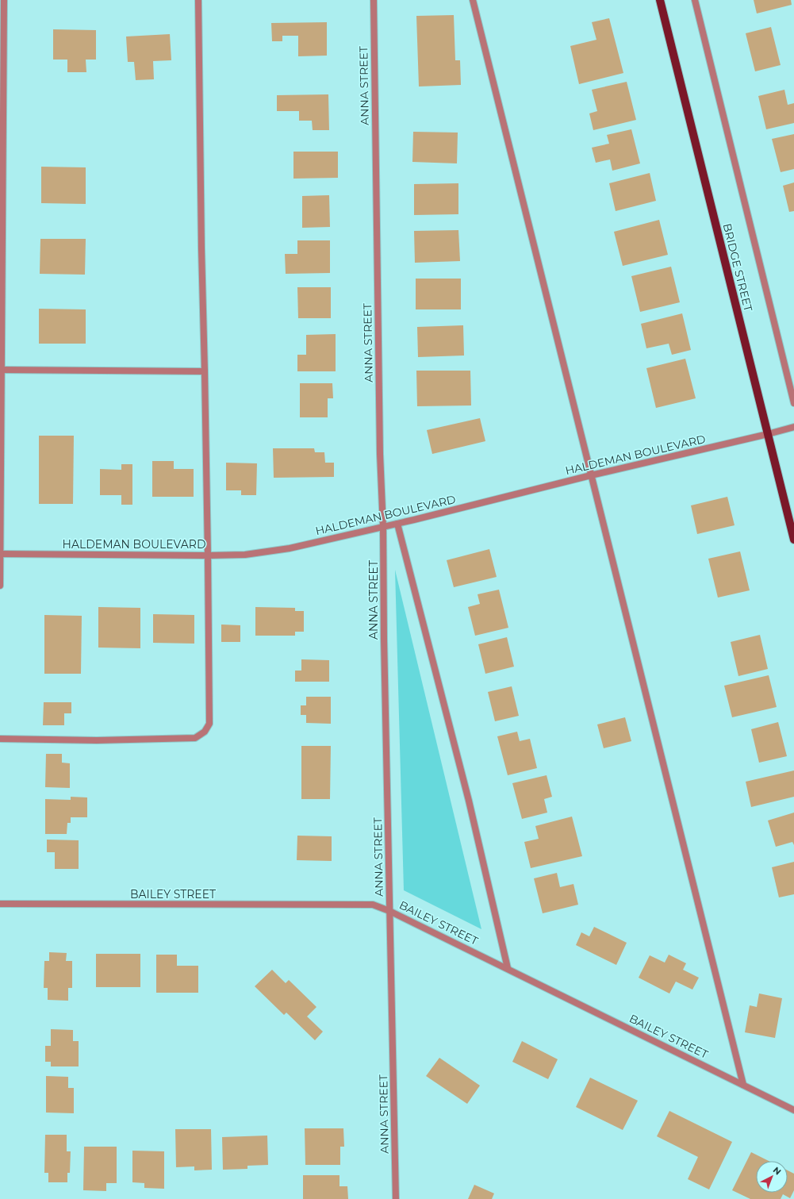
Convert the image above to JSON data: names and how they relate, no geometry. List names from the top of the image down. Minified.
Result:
{"streets":{"main road":["BRIDGE STREET"],"street":["ANNA STREET","HALDEMAN BOULEVARD","BAILEY STREET"]},"crossings":[["ANNA STREET","HALDEMAN BOULEVARD"],["ANNA STREET","BAILEY STREET"],["BRIDGE STREET","HALDEMAN BOULEVARD"]],"north":"top right"}
